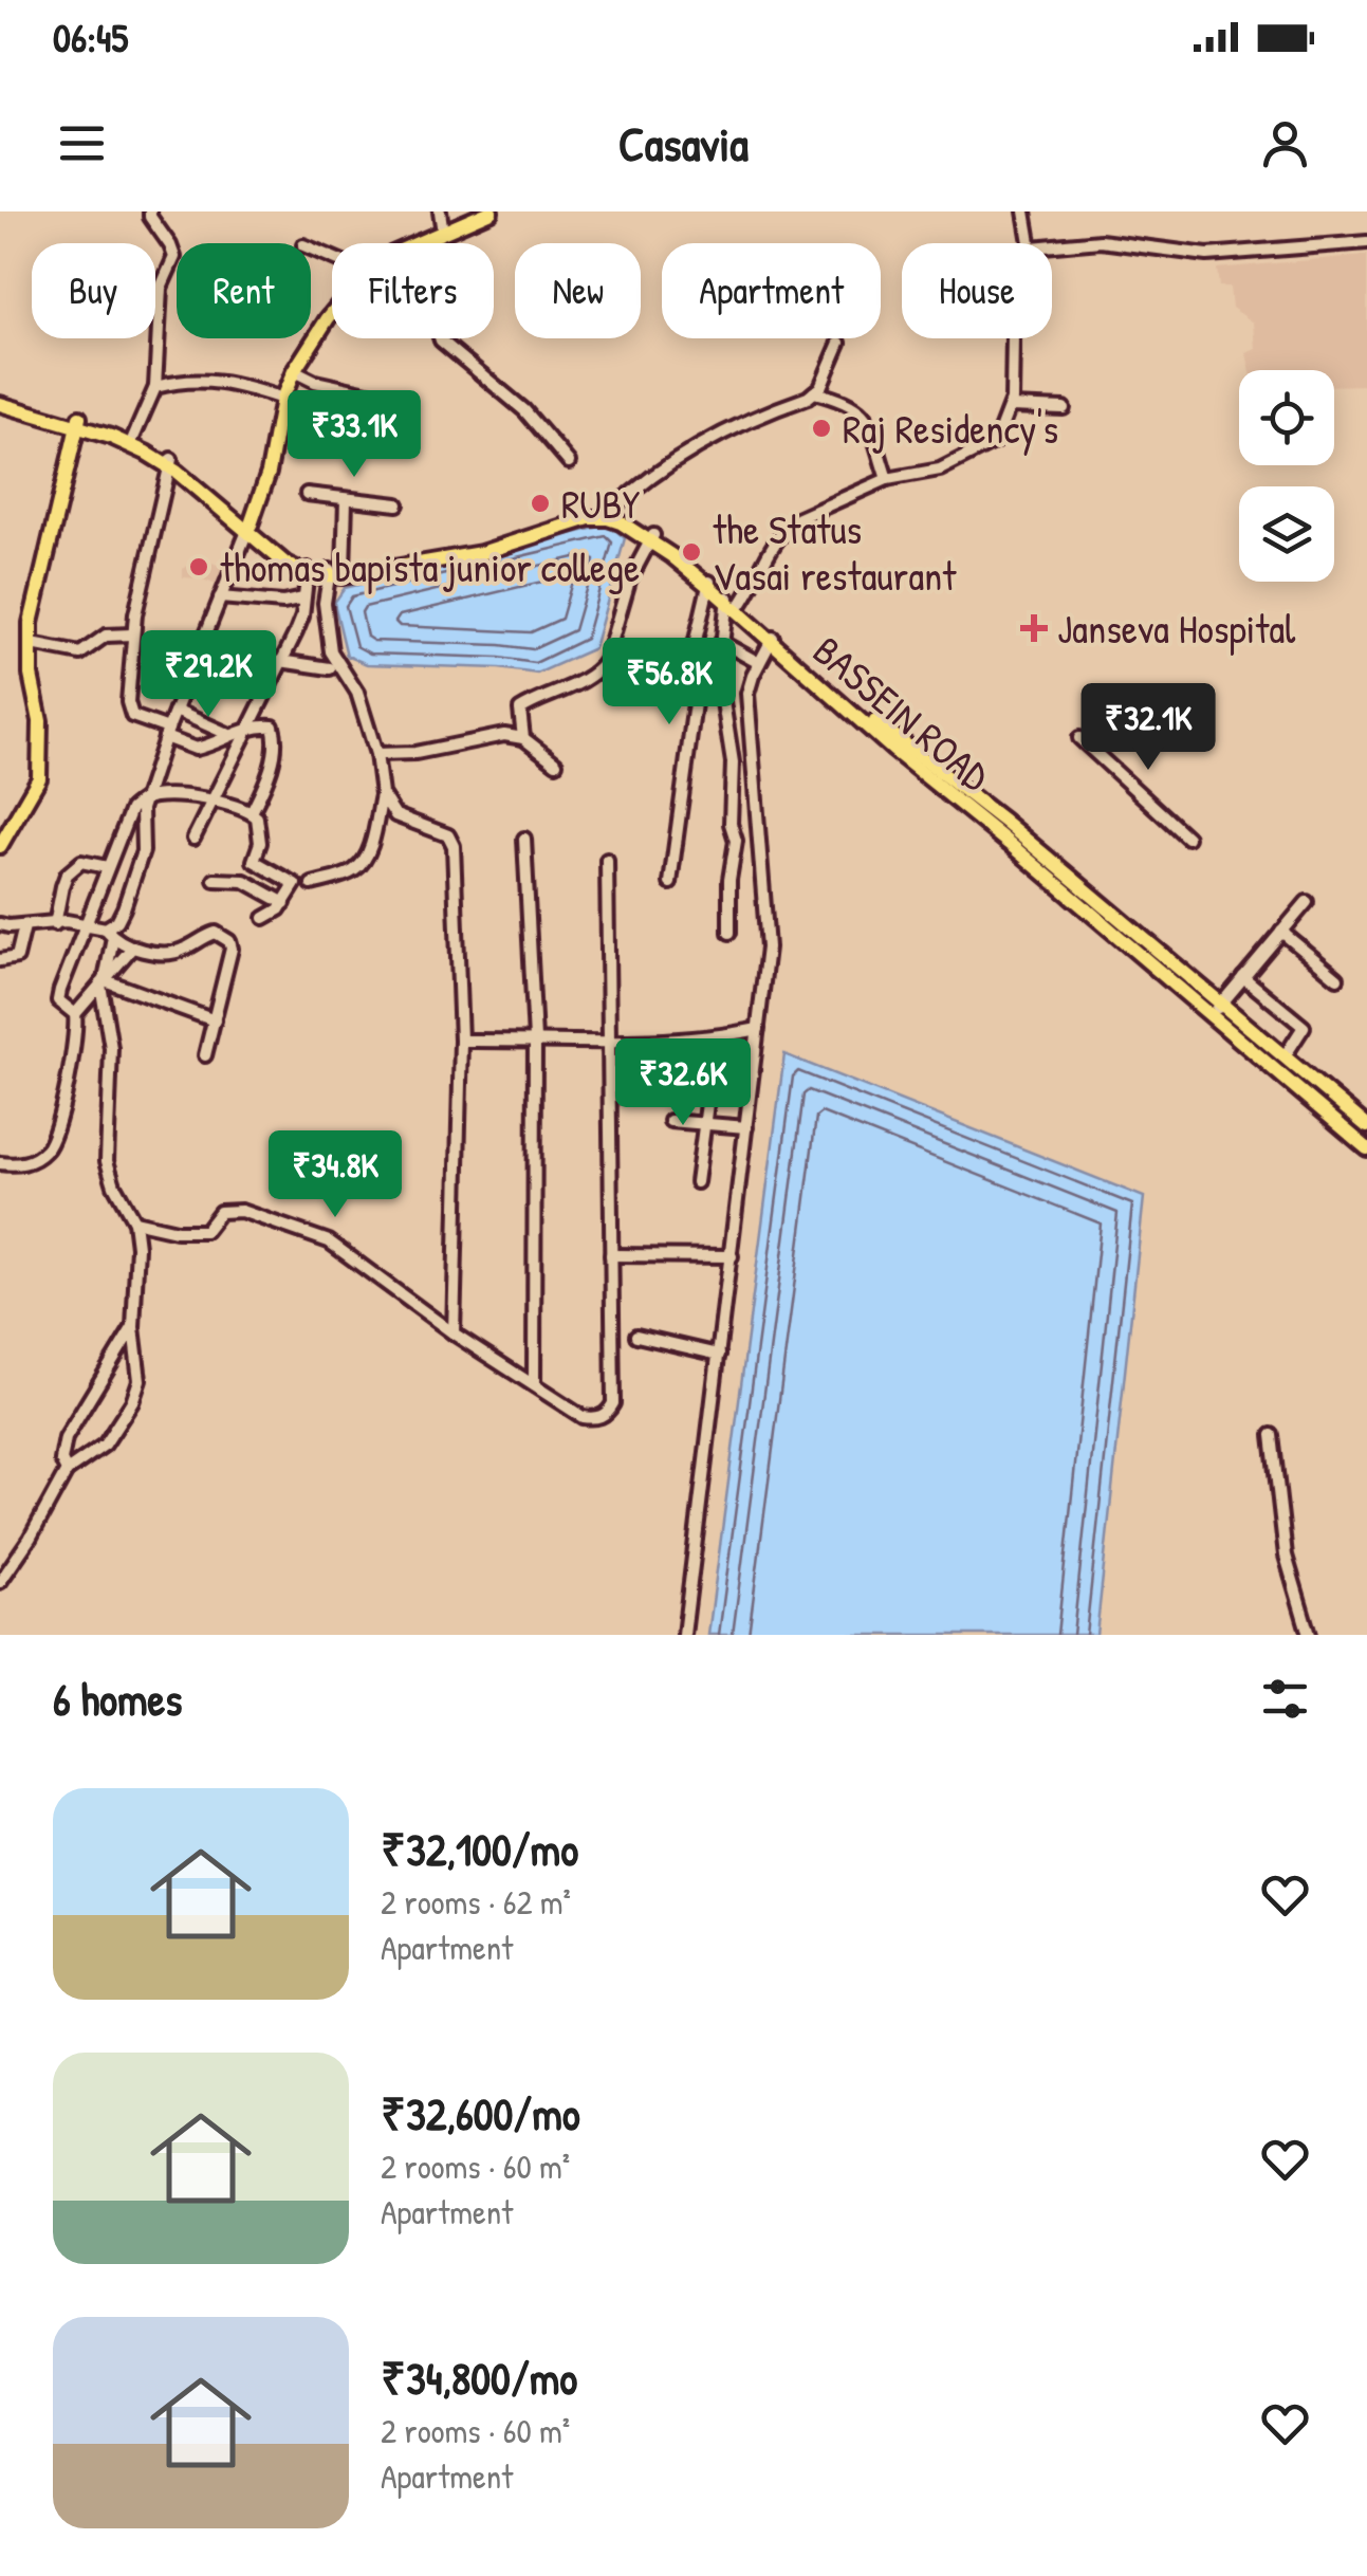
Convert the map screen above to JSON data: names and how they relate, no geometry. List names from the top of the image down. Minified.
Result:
{"streets":{"main road":["BASSEIN ROAD"]},"places":{"other":["Raj Residency's","RUBY","the Status Vasai restaurant","thomas bapista junior college"],"health":["Janseva Hospital"]},"page":{"status":"06:45","header":"Casavia","chip":["Buy","Rent","Filters","New","Apartment","House"],"price":["₹33.1K","₹29.2K","₹56.8K","₹32.1K","₹32.6K","₹34.8K"],"heading":"6 homes","list":[{"name":"₹32,100/mo","note":"2 rooms · 62 m² · Apartment"},{"name":"₹32,600/mo","note":"2 rooms · 60 m² · Apartment"},{"name":"₹34,800/mo","note":"2 rooms · 60 m² · Apartment"}]}}
